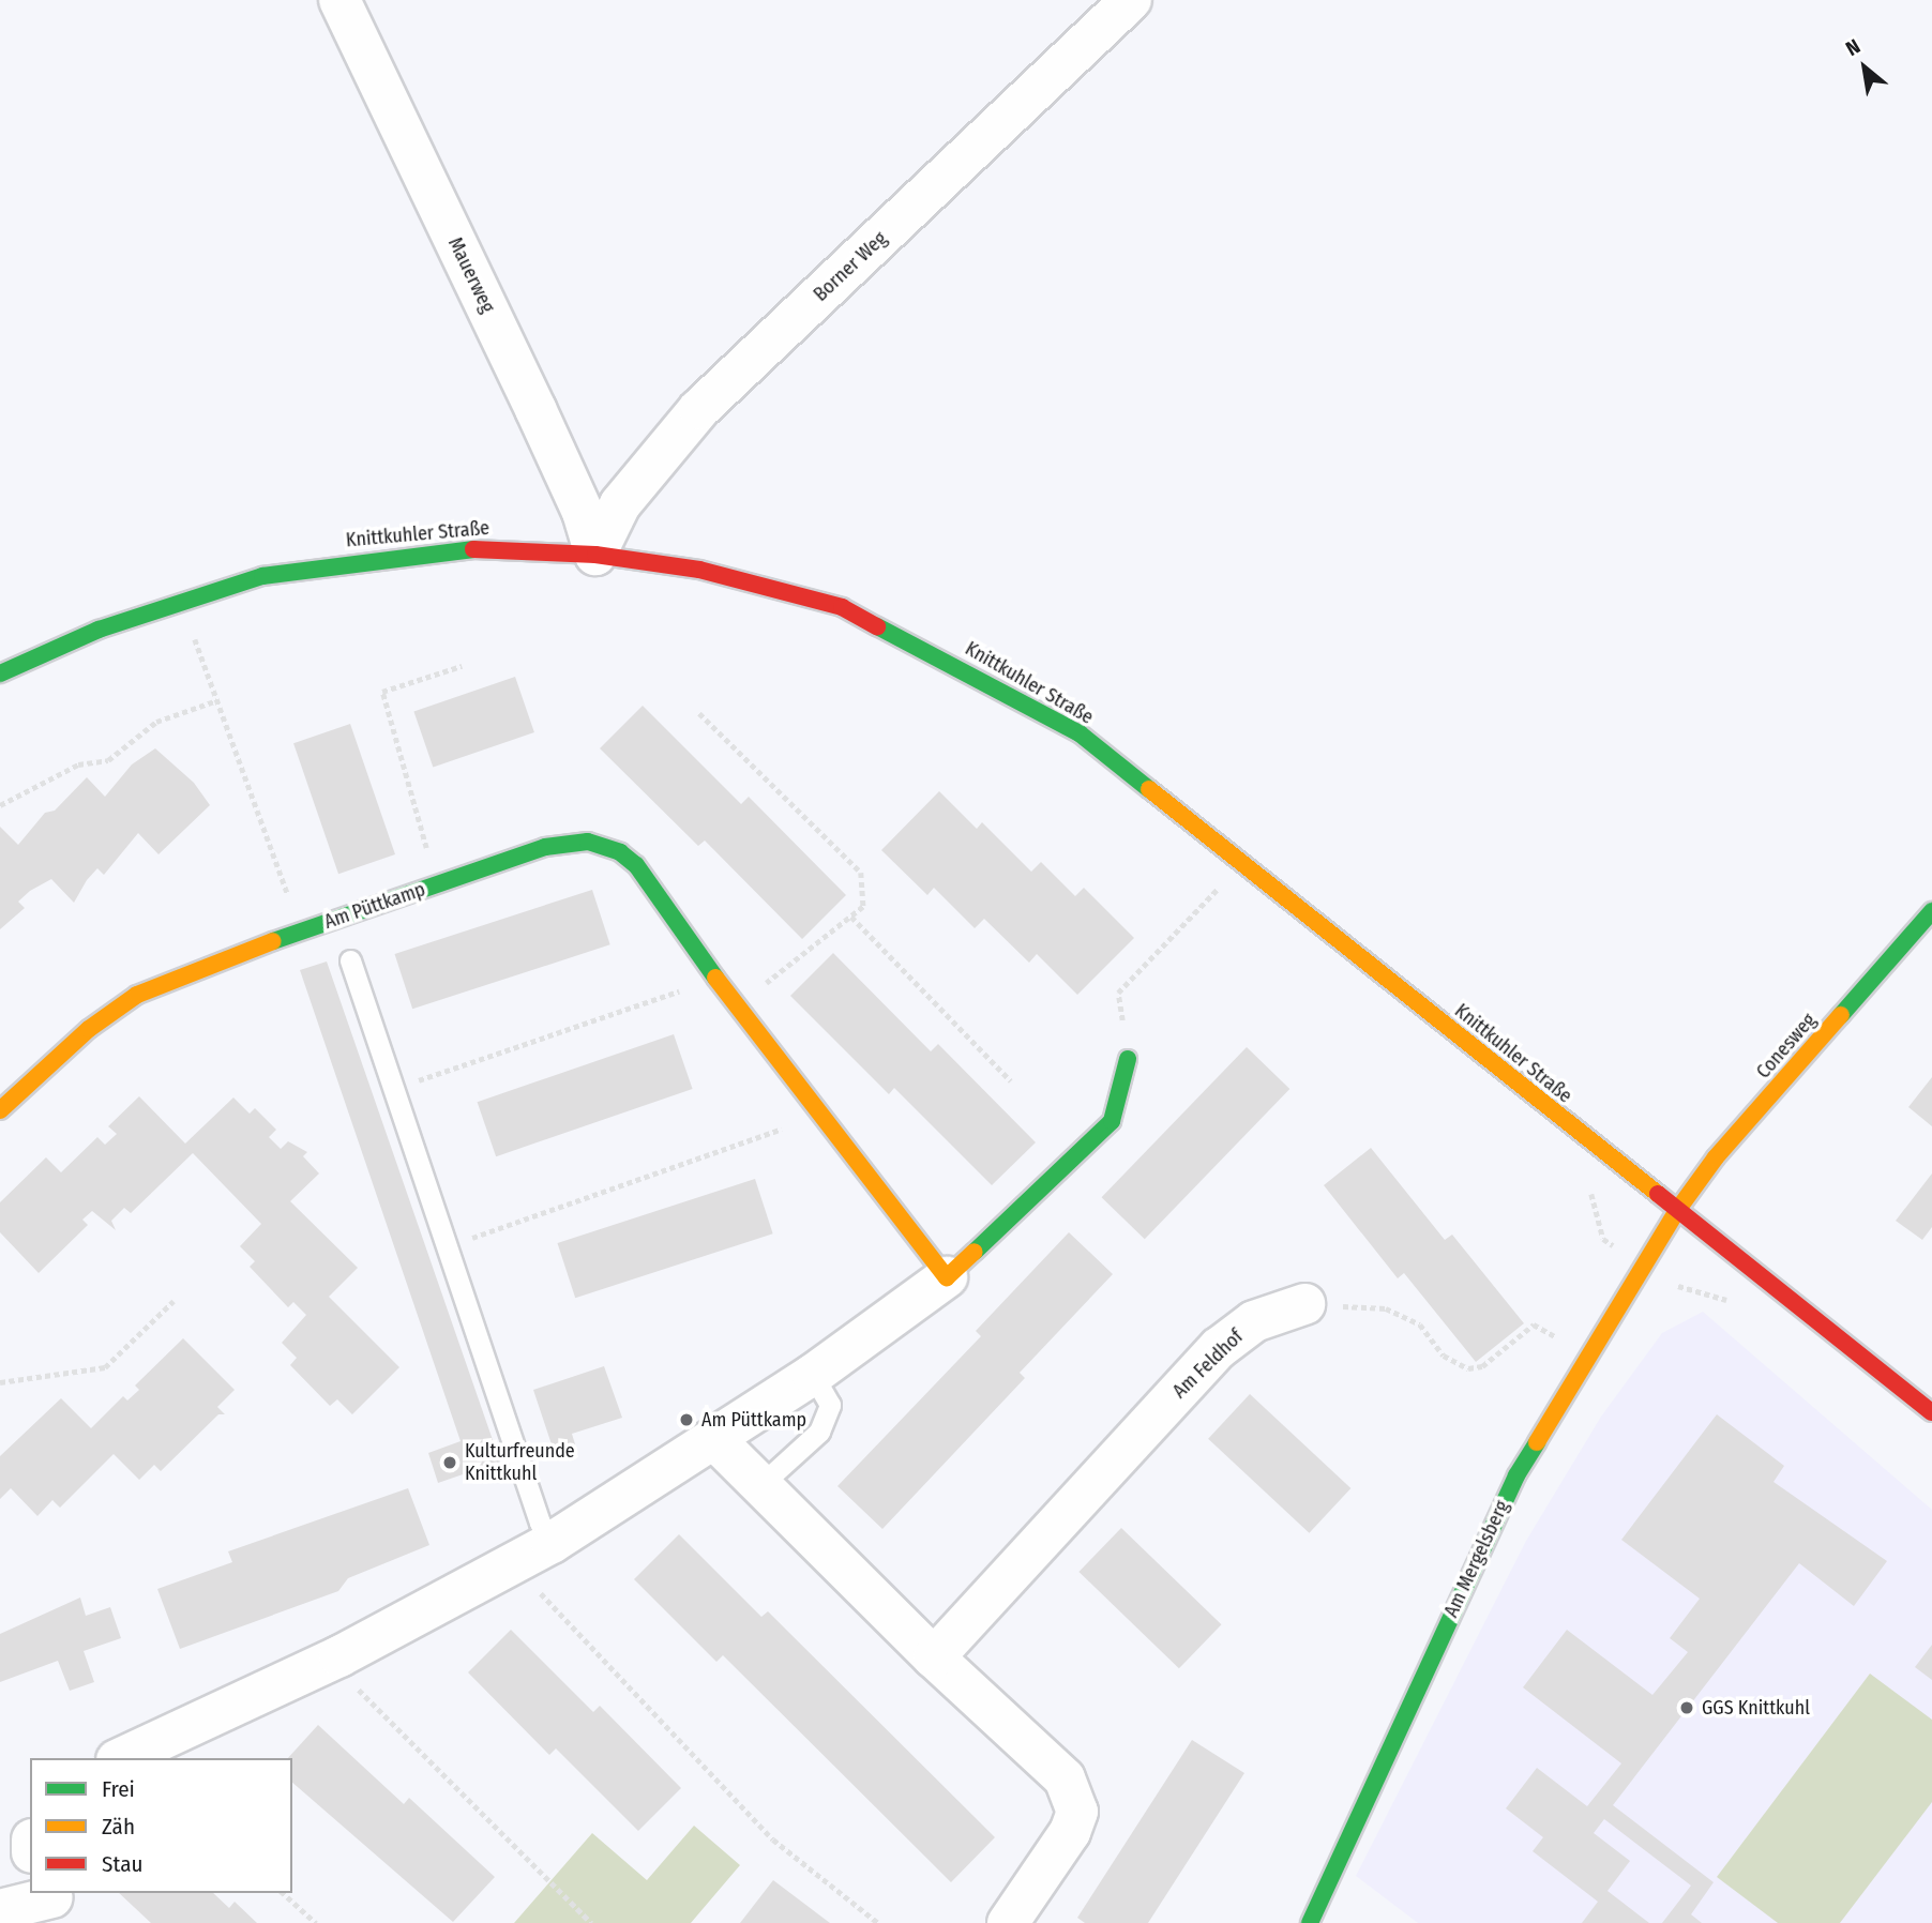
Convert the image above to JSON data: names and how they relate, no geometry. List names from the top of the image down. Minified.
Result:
{"streets":{"street":["Borner Weg","Mauerweg","Knittkuhler Straße","Am Püttkamp","Conesweg","Am Feldhof","Am Mergelsberg"]},"crossings":[["Borner Weg","Mauerweg"],["Borner Weg","Knittkuhler Straße"],["Mauerweg","Knittkuhler Straße"],["Knittkuhler Straße","Conesweg"],["Knittkuhler Straße","Am Mergelsberg"],["Conesweg","Am Mergelsberg"]],"places":["Am Püttkamp","Kulturfreunde Knittkuhl","GGS Knittkuhl"],"legend":["Frei","Zäh","Stau"],"north":"top left"}
